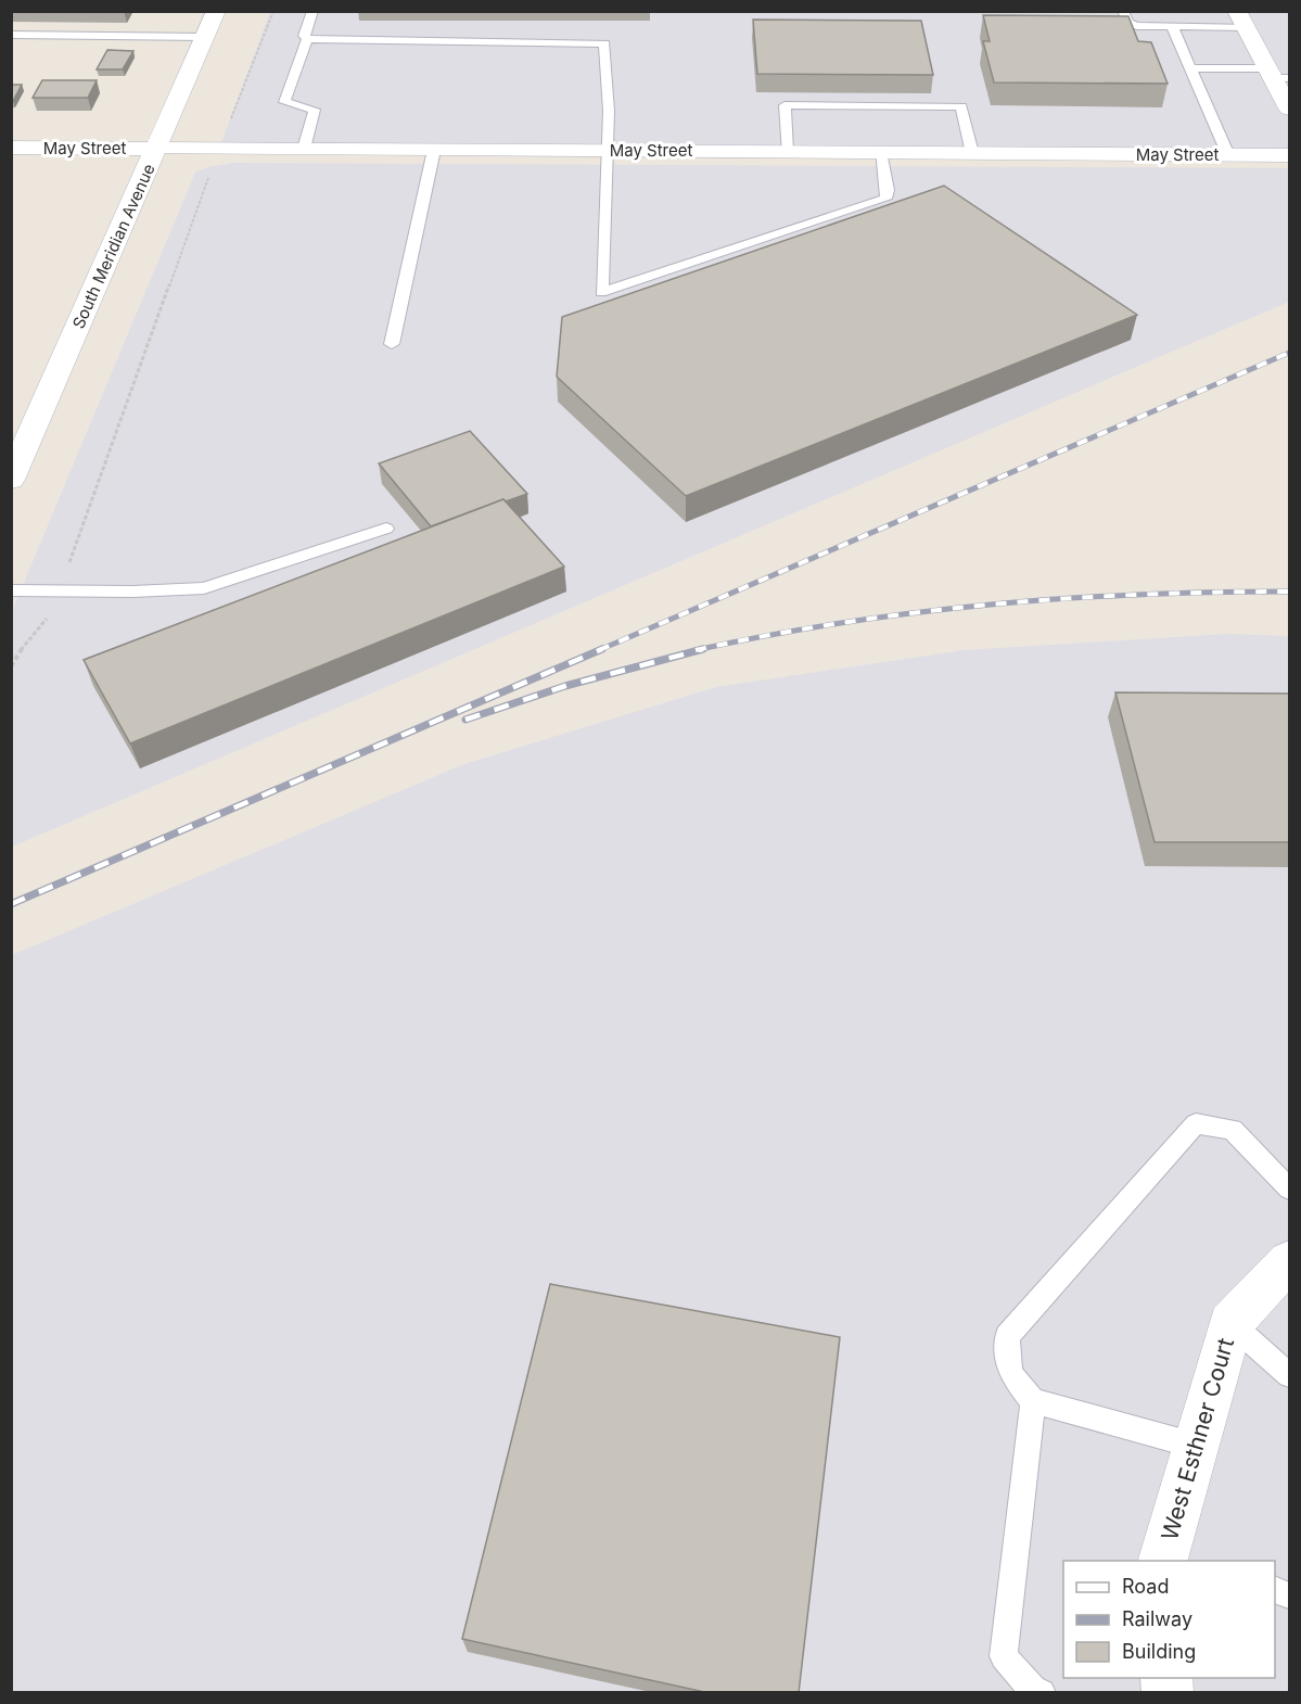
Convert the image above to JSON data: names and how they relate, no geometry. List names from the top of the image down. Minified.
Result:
{"streets":{"street":["May Street","South Meridian Avenue","West Esthner Court"]},"crossings":[["May Street","South Meridian Avenue"]],"legend":["Road","Railway","Building"]}
